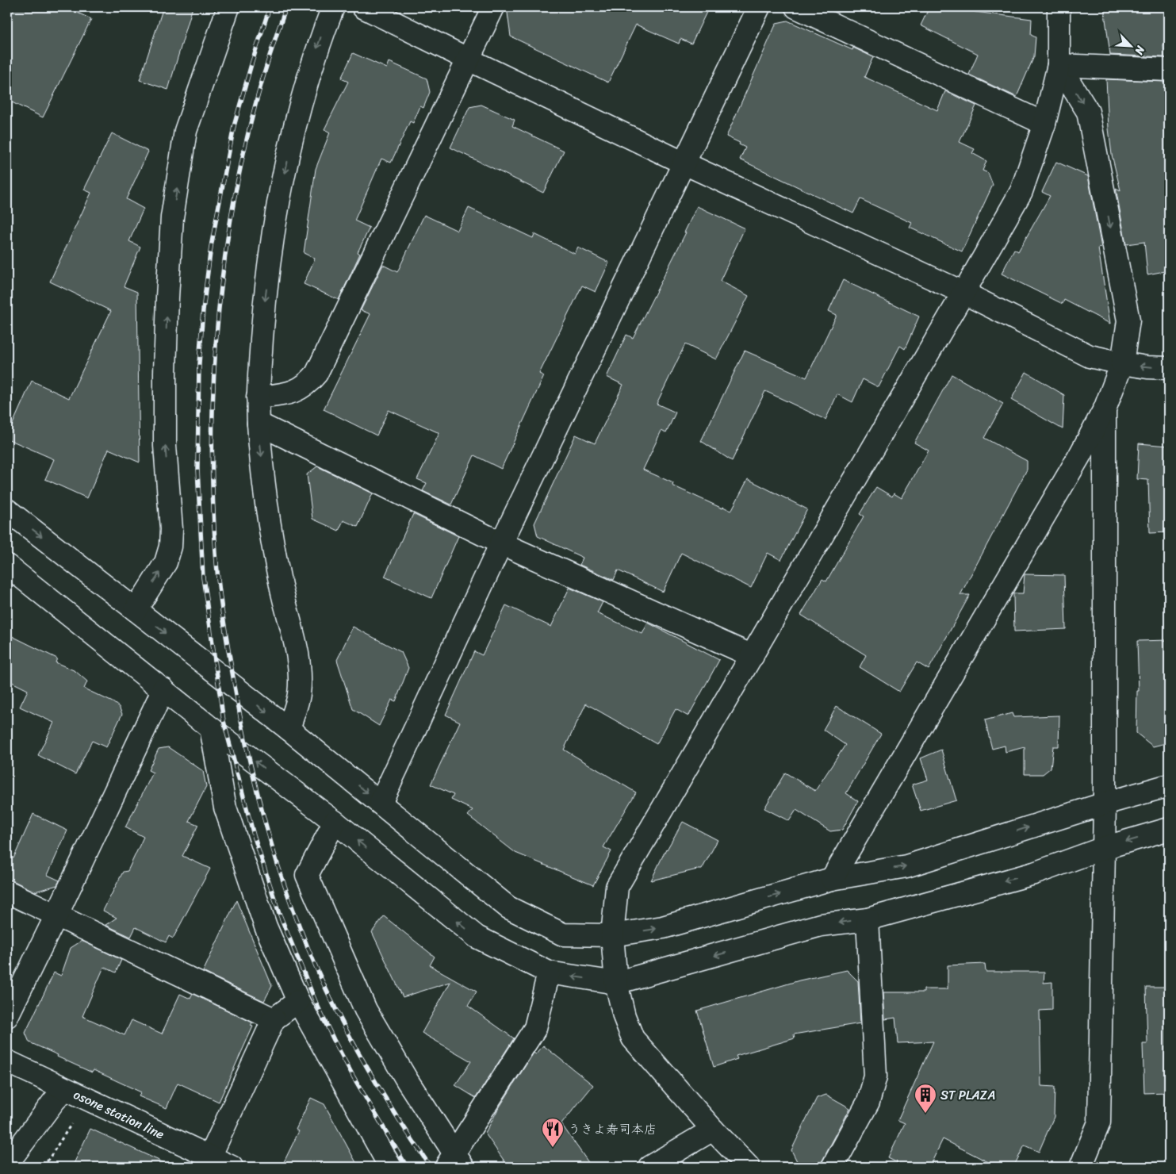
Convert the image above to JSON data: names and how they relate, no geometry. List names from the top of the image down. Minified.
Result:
{"streets":{"street":["osone station line"]},"places":{"building":["ST PLAZA"],"restaurant":["うきよ寿司本店"]},"north":"bottom right"}
